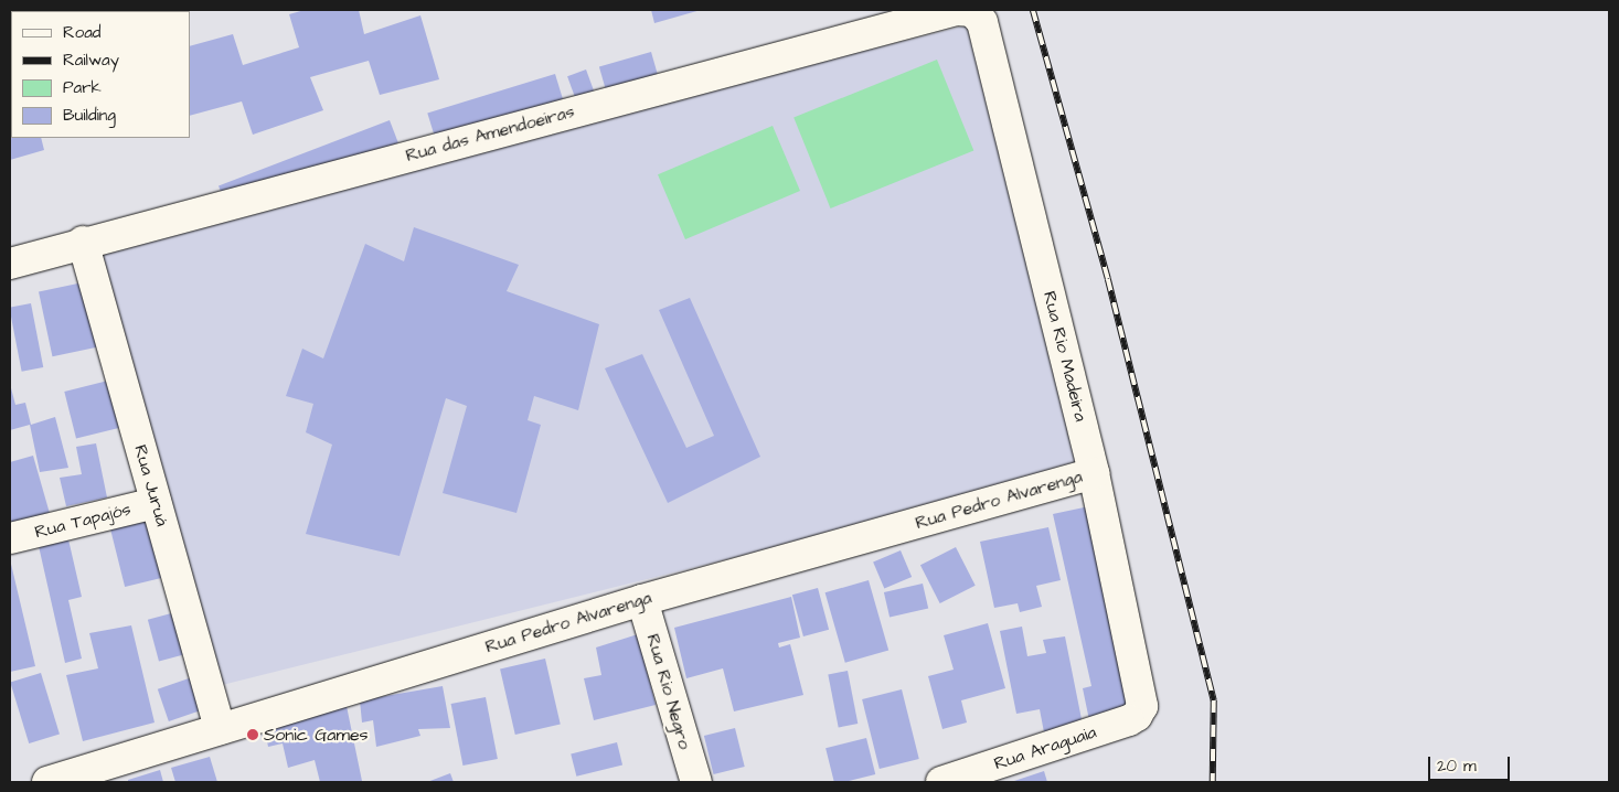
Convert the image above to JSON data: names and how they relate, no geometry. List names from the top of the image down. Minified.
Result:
{"streets":{"street":["Rua das Amendoeiras","Rua Rio Madeira","Rua Juruá","Rua Pedro Alvarenga","Rua Tapajós","Rua Rio Negro","Rua Araguaia"]},"crossings":[["Rua das Amendoeiras","Rua Rio Madeira"],["Rua das Amendoeiras","Rua Juruá"],["Rua Rio Madeira","Rua Pedro Alvarenga"],["Rua Rio Madeira","Rua Araguaia"],["Rua Juruá","Rua Pedro Alvarenga"],["Rua Juruá","Rua Tapajós"],["Rua Pedro Alvarenga","Rua Rio Negro"]],"places":["Sonic Games"],"legend":["Road","Railway","Park","Building"],"scale_bar":"20 m"}
